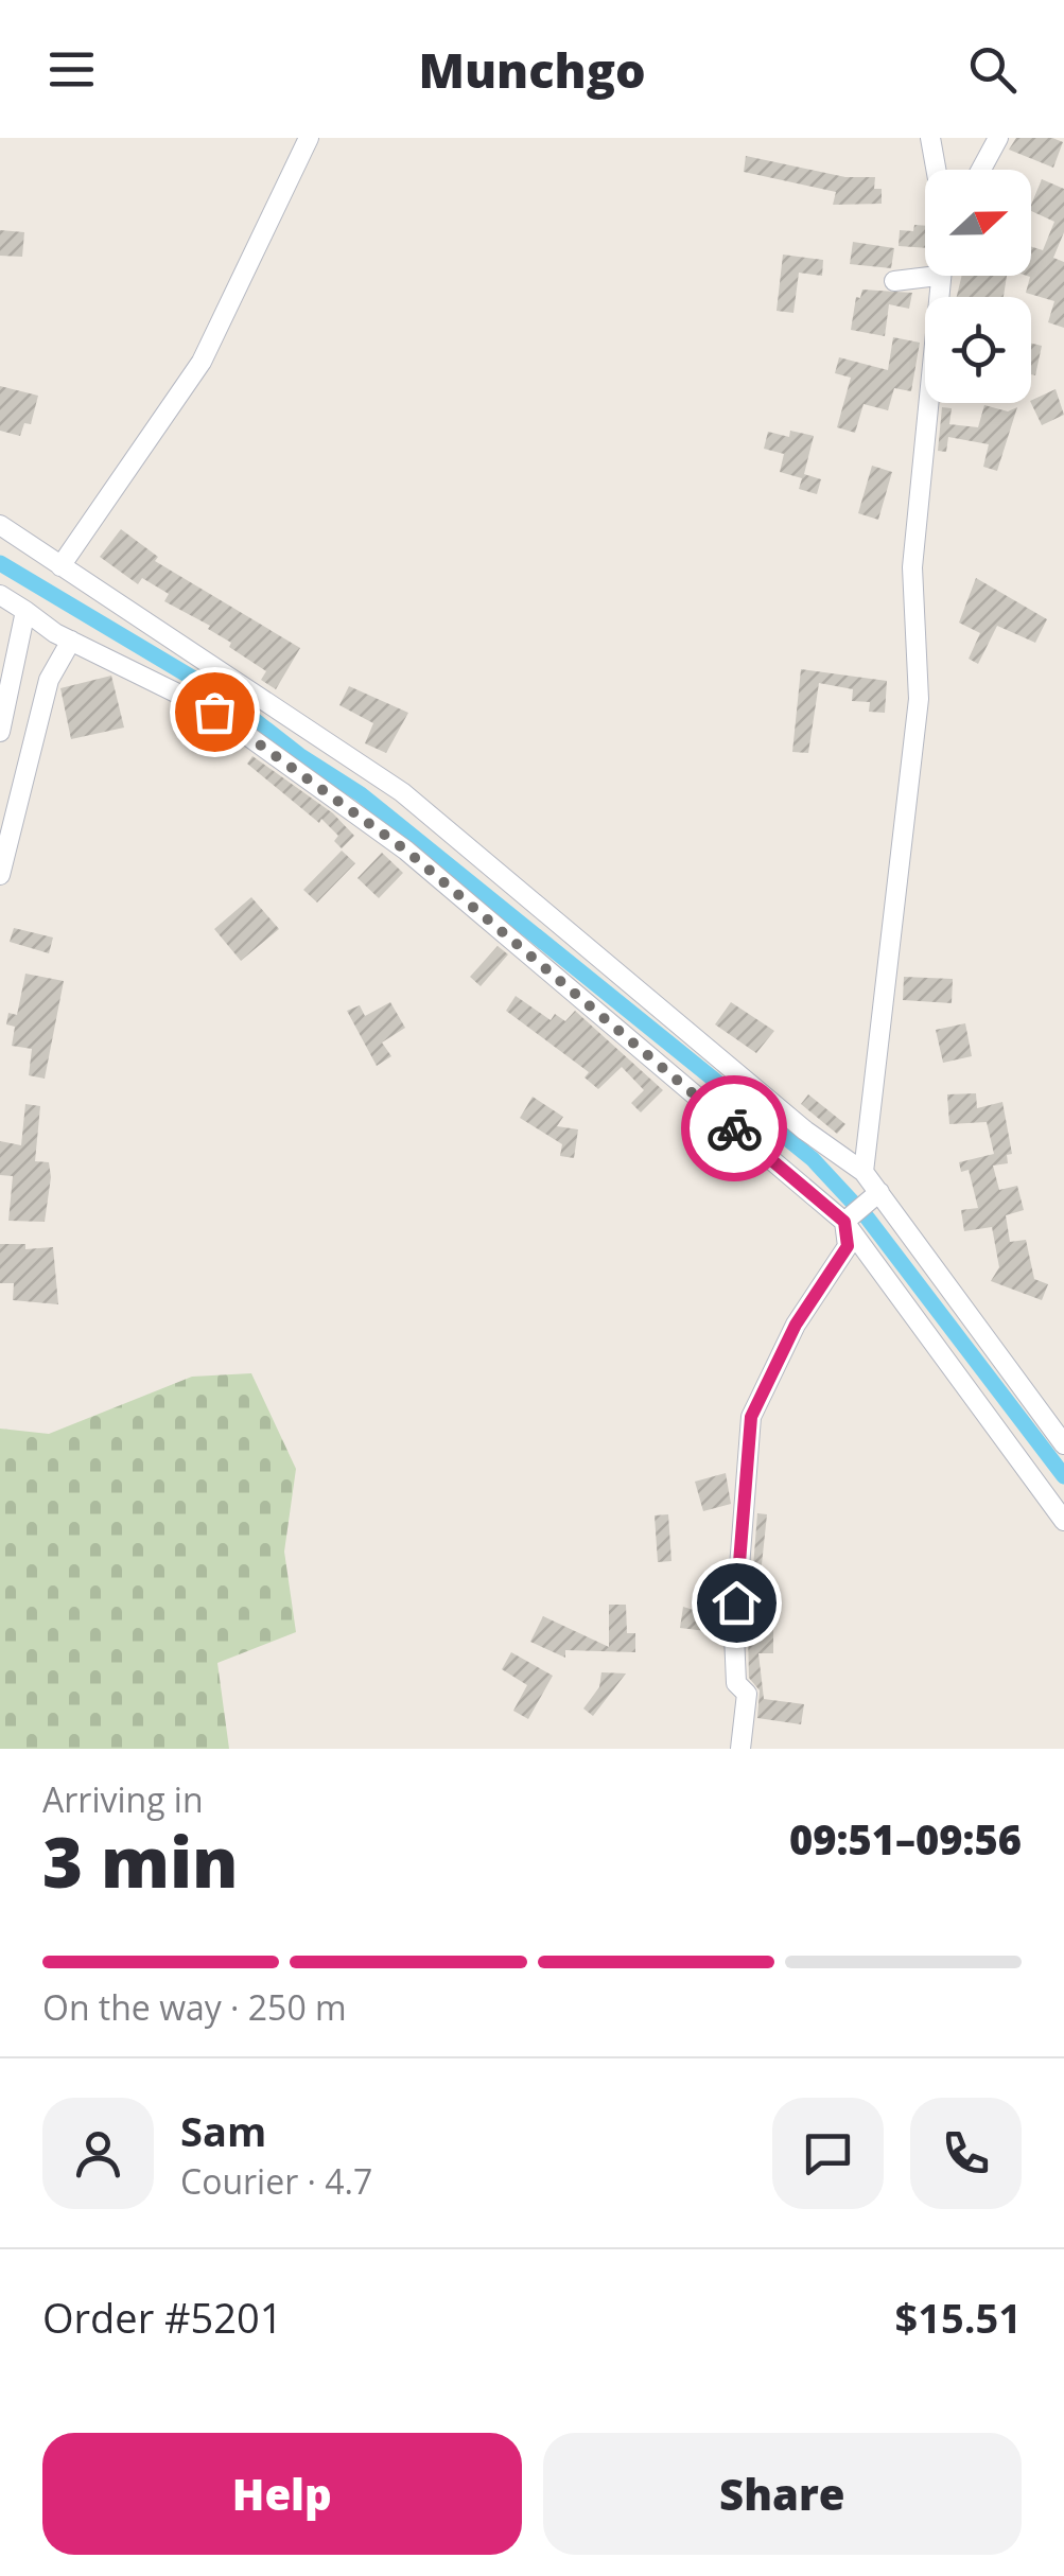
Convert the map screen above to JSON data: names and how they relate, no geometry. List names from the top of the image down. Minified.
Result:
{"north":"right","page":{"header":"Munchgo","heading":["3 min","Arriving in","09:51–09:56"],"panel":["Sam","Courier · 4.7","Order #5201","$15.51"],"bar":"On the way · 250 m","buttons":["Help","Share"]}}
